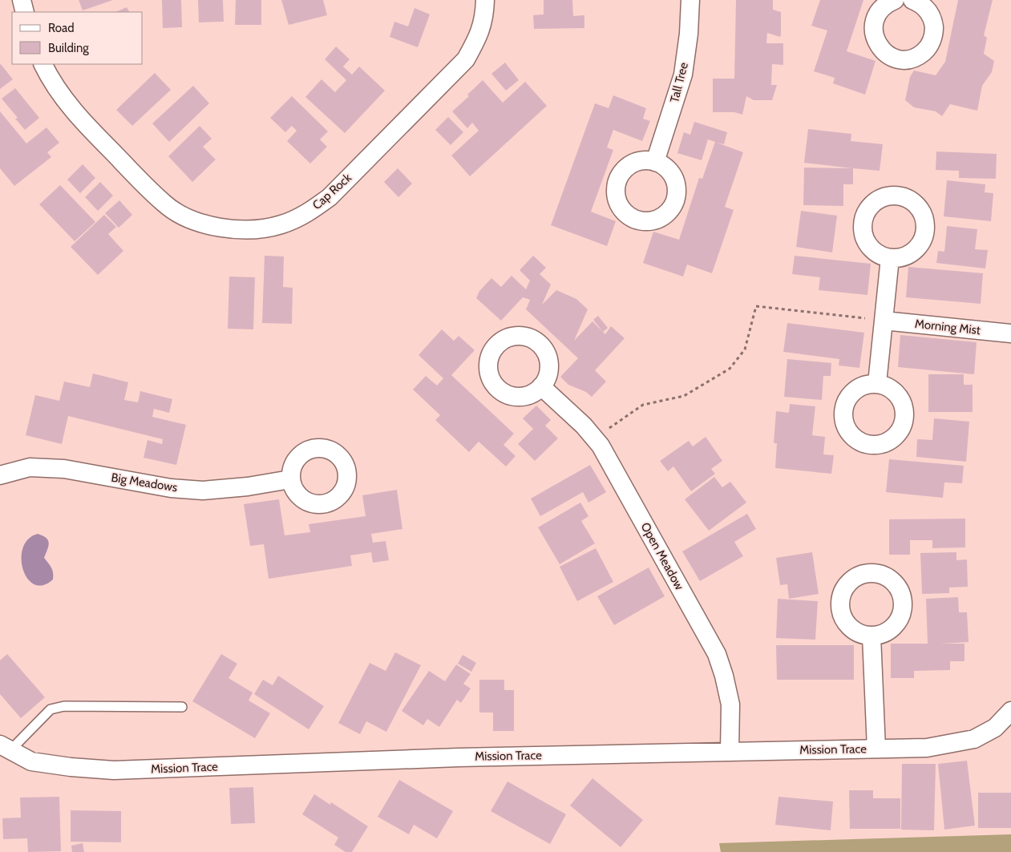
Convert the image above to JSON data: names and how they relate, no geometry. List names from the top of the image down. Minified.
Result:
{"streets":{"street":["Tall Tree","Cap Rock","Morning Mist","Big Meadows","Open Meadow","Mission Trace"]},"crossings":[["Open Meadow","Mission Trace"]],"legend":["Road","Building"]}
